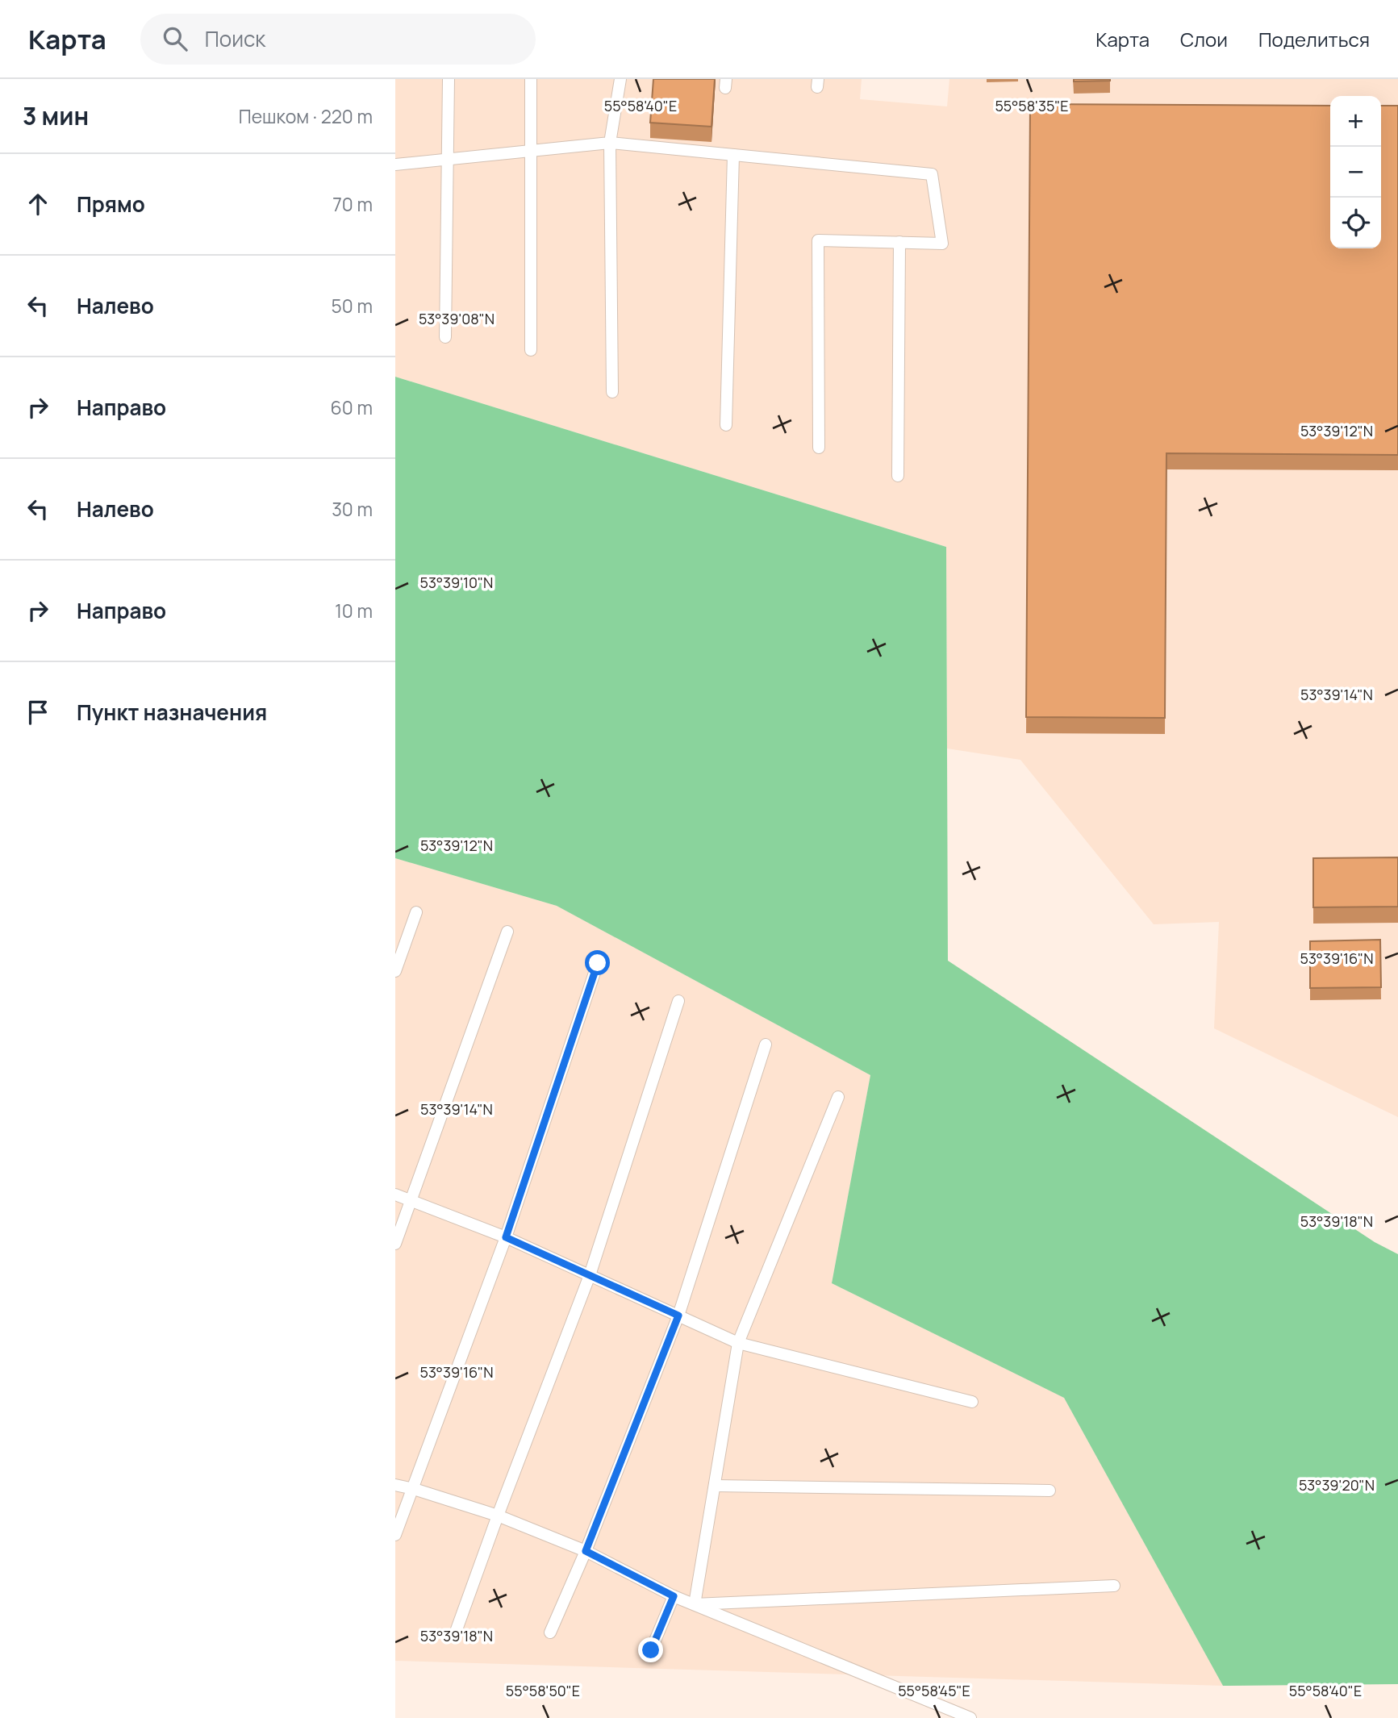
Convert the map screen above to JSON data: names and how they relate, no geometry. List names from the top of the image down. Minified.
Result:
{"page":{"header":"Карта","search":"Поиск","nav":["Карта","Слои","Поделиться"],"heading":["3 мин","Пешком · 220 m"],"map_buttons":["+","−"],"list":[["Прямо","70 m"],["Налево","50 m"],["Направо","60 m"],["Налево","30 m"],["Направо","10 m"],"Пункт назначения"]},"coordinates":["55°58'40\"E","55°58'35\"E","53°39'08\"N","53°39'12\"N","53°39'10\"N","53°39'14\"N","53°39'16\"N","53°39'18\"N","53°39'20\"N","55°58'50\"E","55°58'45\"E"]}
